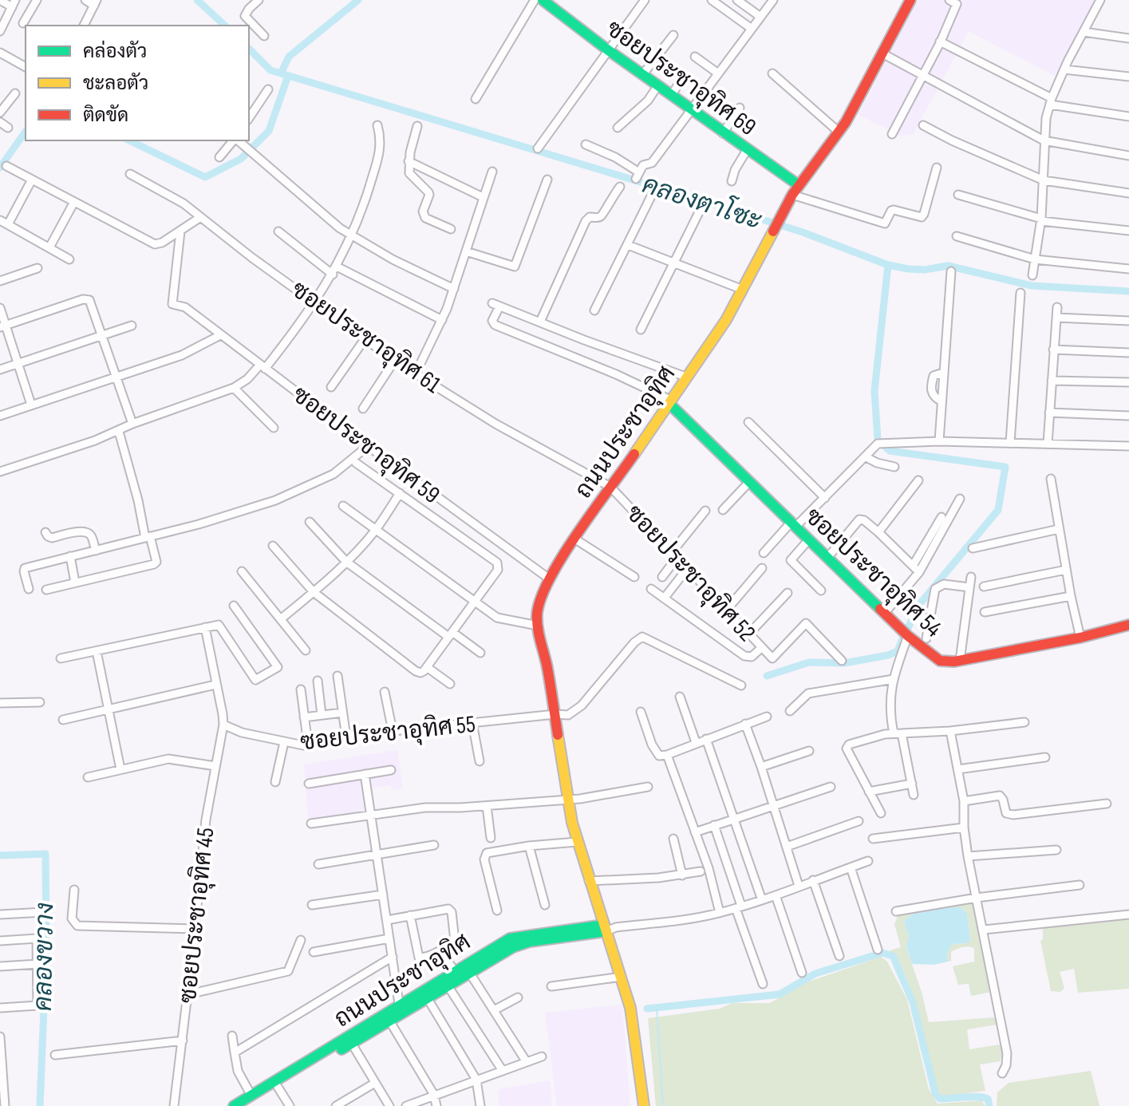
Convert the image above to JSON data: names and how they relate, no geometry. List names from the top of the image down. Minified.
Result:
{"streets":{"main road":["ซอยประชาอุทิศ 69","ถนนประชาอุทิศ","ซอยประชาอุทิศ 54"],"street":["ซอยประชาอุทิศ 61","ซอยประชาอุทิศ 59","ซอยประชาอุทิศ 52","ซอยประชาอุทิศ 55","ซอยประชาอุทิศ 45"]},"crossings":[["ซอยประชาอุทิศ 69","ถนนประชาอุทิศ"],["ซอยประชาอุทิศ 61","ถนนประชาอุทิศ"],["ซอยประชาอุทิศ 61","ซอยประชาอุทิศ 52"],["ถนนประชาอุทิศ","ซอยประชาอุทิศ 59"],["ถนนประชาอุทิศ","ซอยประชาอุทิศ 54"],["ถนนประชาอุทิศ","ซอยประชาอุทิศ 52"],["ถนนประชาอุทิศ","ซอยประชาอุทิศ 55"],["ซอยประชาอุทิศ 55","ซอยประชาอุทิศ 45"]],"water":["คลองตาโซะ","คลองขวาง"],"legend":["คล่องตัว","ชะลอตัว","ติดขัด"]}
